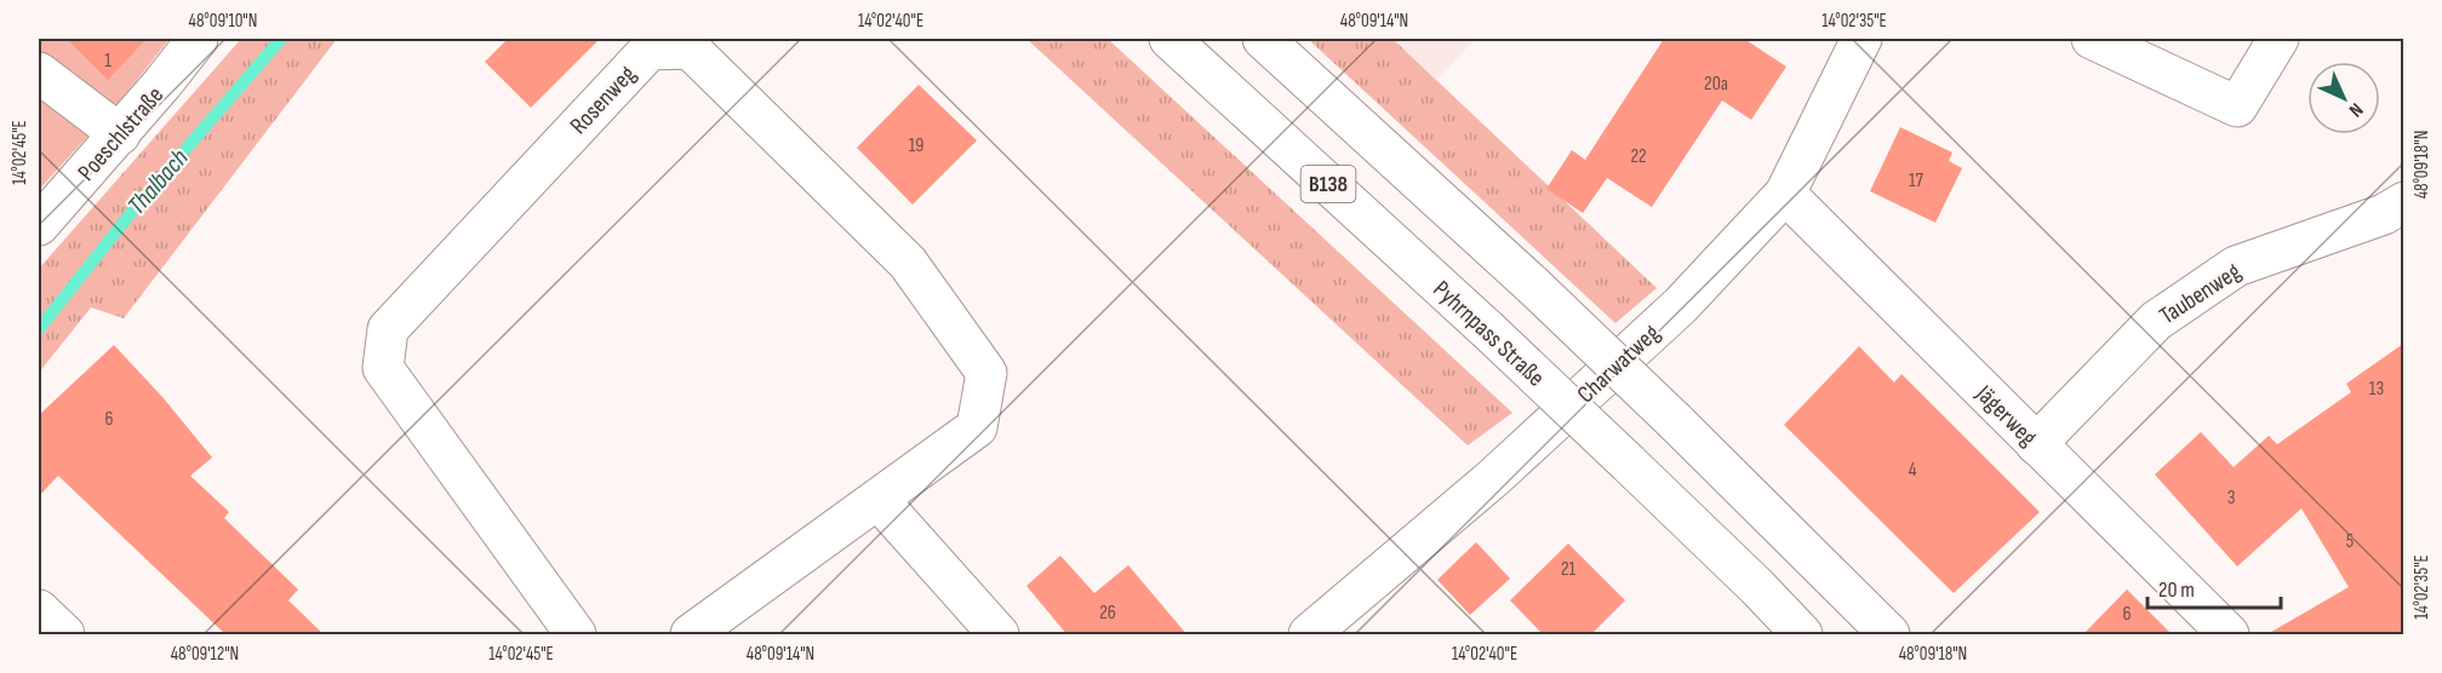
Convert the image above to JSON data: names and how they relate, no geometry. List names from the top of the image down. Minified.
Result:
{"streets":{"street":["Rosenweg","Poeschlstraße","B138","Taubenweg","Pyhrnpass Straße","Charwatweg","Jägerweg"]},"crossings":[["Taubenweg","Jägerweg"],["Charwatweg","Jägerweg"]],"water":["Thalbach"],"house_numbers":["1","20a","19","22","17","13","6","4","3","5","21","26","6"],"scale_bar":"20 m","north":"bottom right","coordinates":["48°09'10\"N","14°02'40\"E","48°09'14\"N","14°02'35\"E","14°02'45\"E","48°09'18\"N","48°09'12\"N"]}
